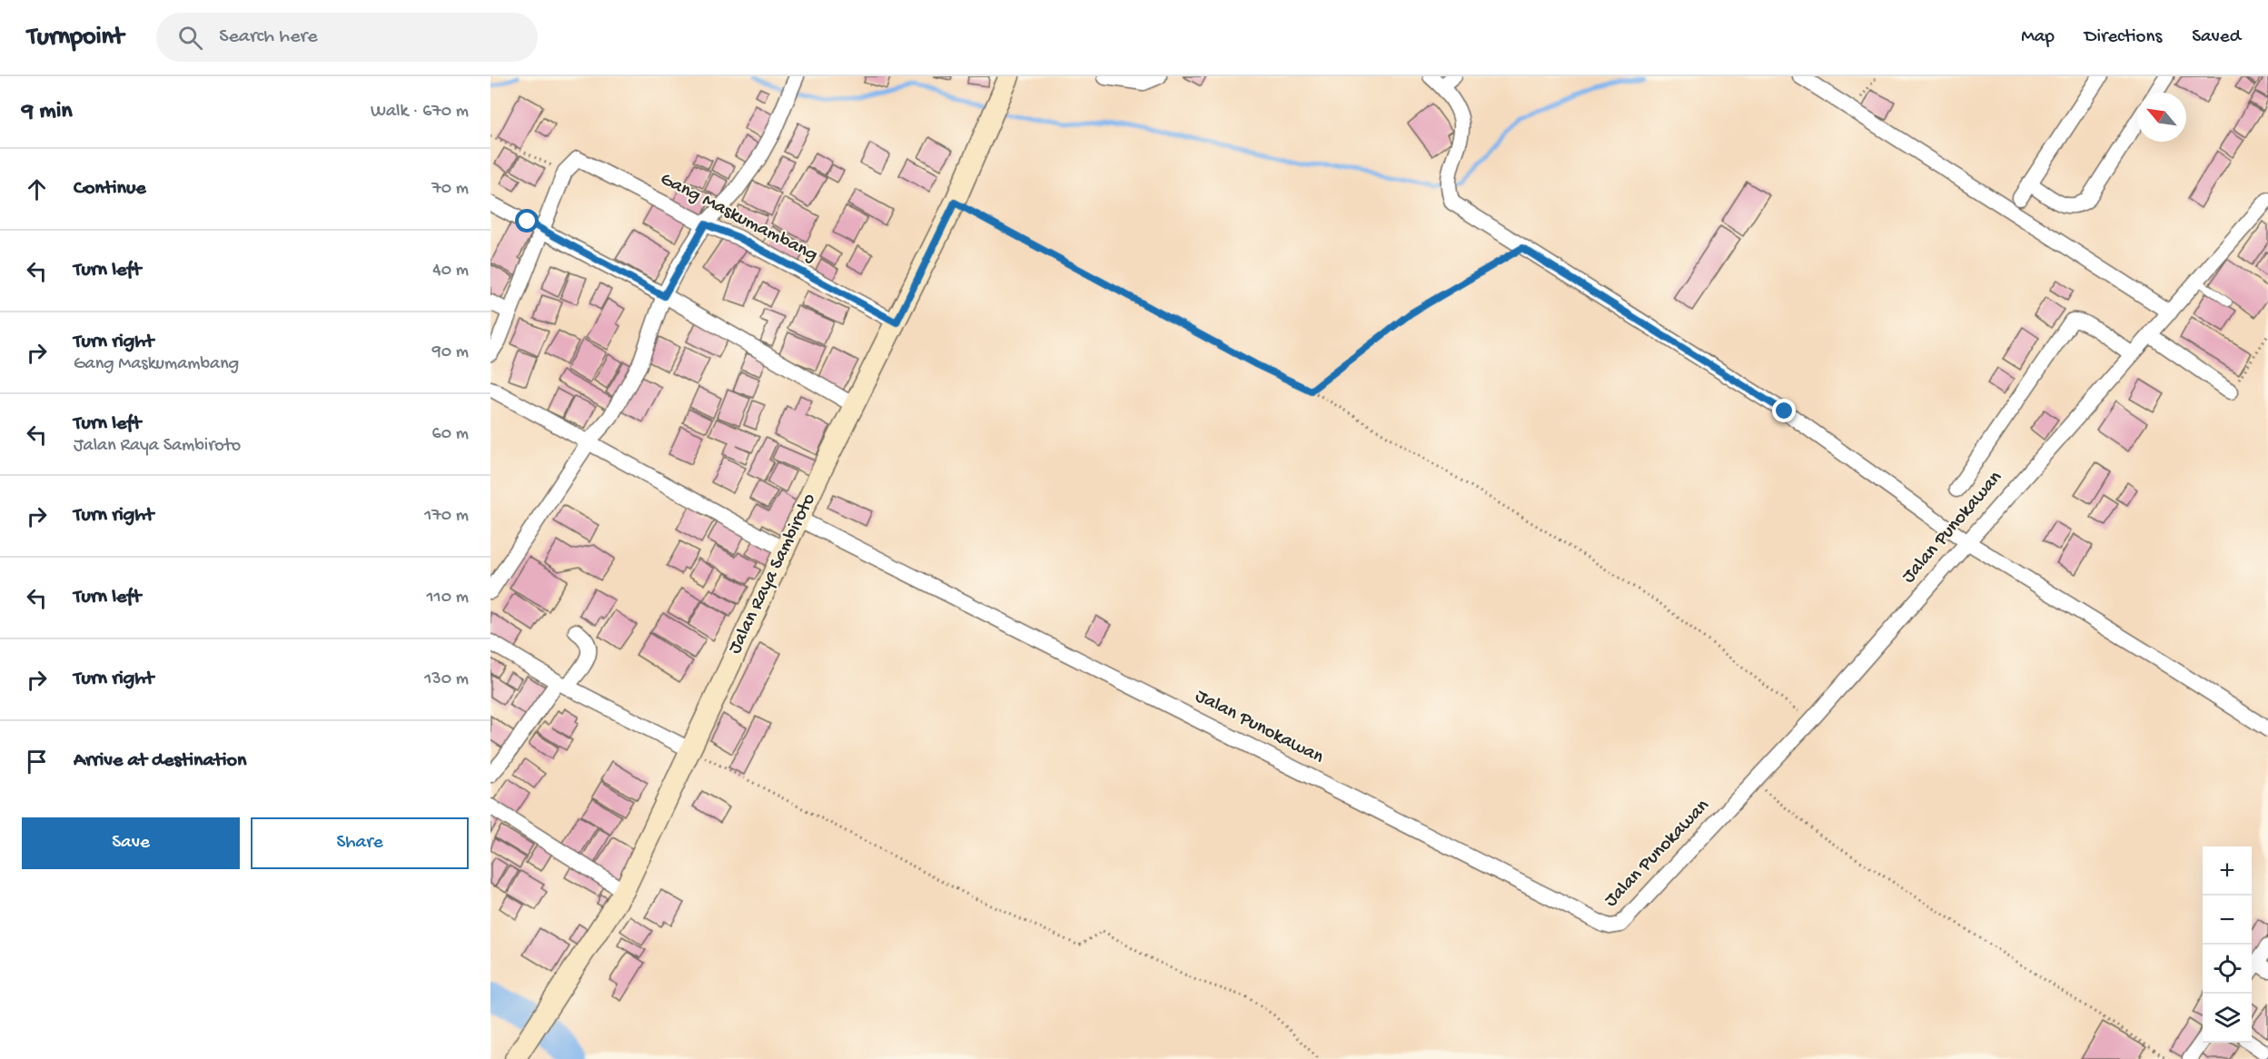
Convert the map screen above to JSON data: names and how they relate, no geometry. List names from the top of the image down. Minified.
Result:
{"streets":{"street":["Gang Maskumambang","Jalan Punokawan","Jalan Raya Sambiroto"]},"crossings":[["Gang Maskumambang","Jalan Raya Sambiroto"],["Jalan Punokawan","Jalan Raya Sambiroto"]],"north":"top left","page":{"header":"Turnpoint","search":"Search here","nav":["Map","Directions","Saved"],"heading":["9 min","Walk · 670 m"],"list":[["Continue","70 m"],["Turn left","40 m"],["Turn right","Gang Maskumambang","90 m"],["Turn left","Jalan Raya Sambiroto","60 m"],["Turn right","170 m"],["Turn left","110 m"],["Turn right","130 m"],"Arrive at destination"],"buttons":["Save","Share"],"map_buttons":["+","−"]}}
